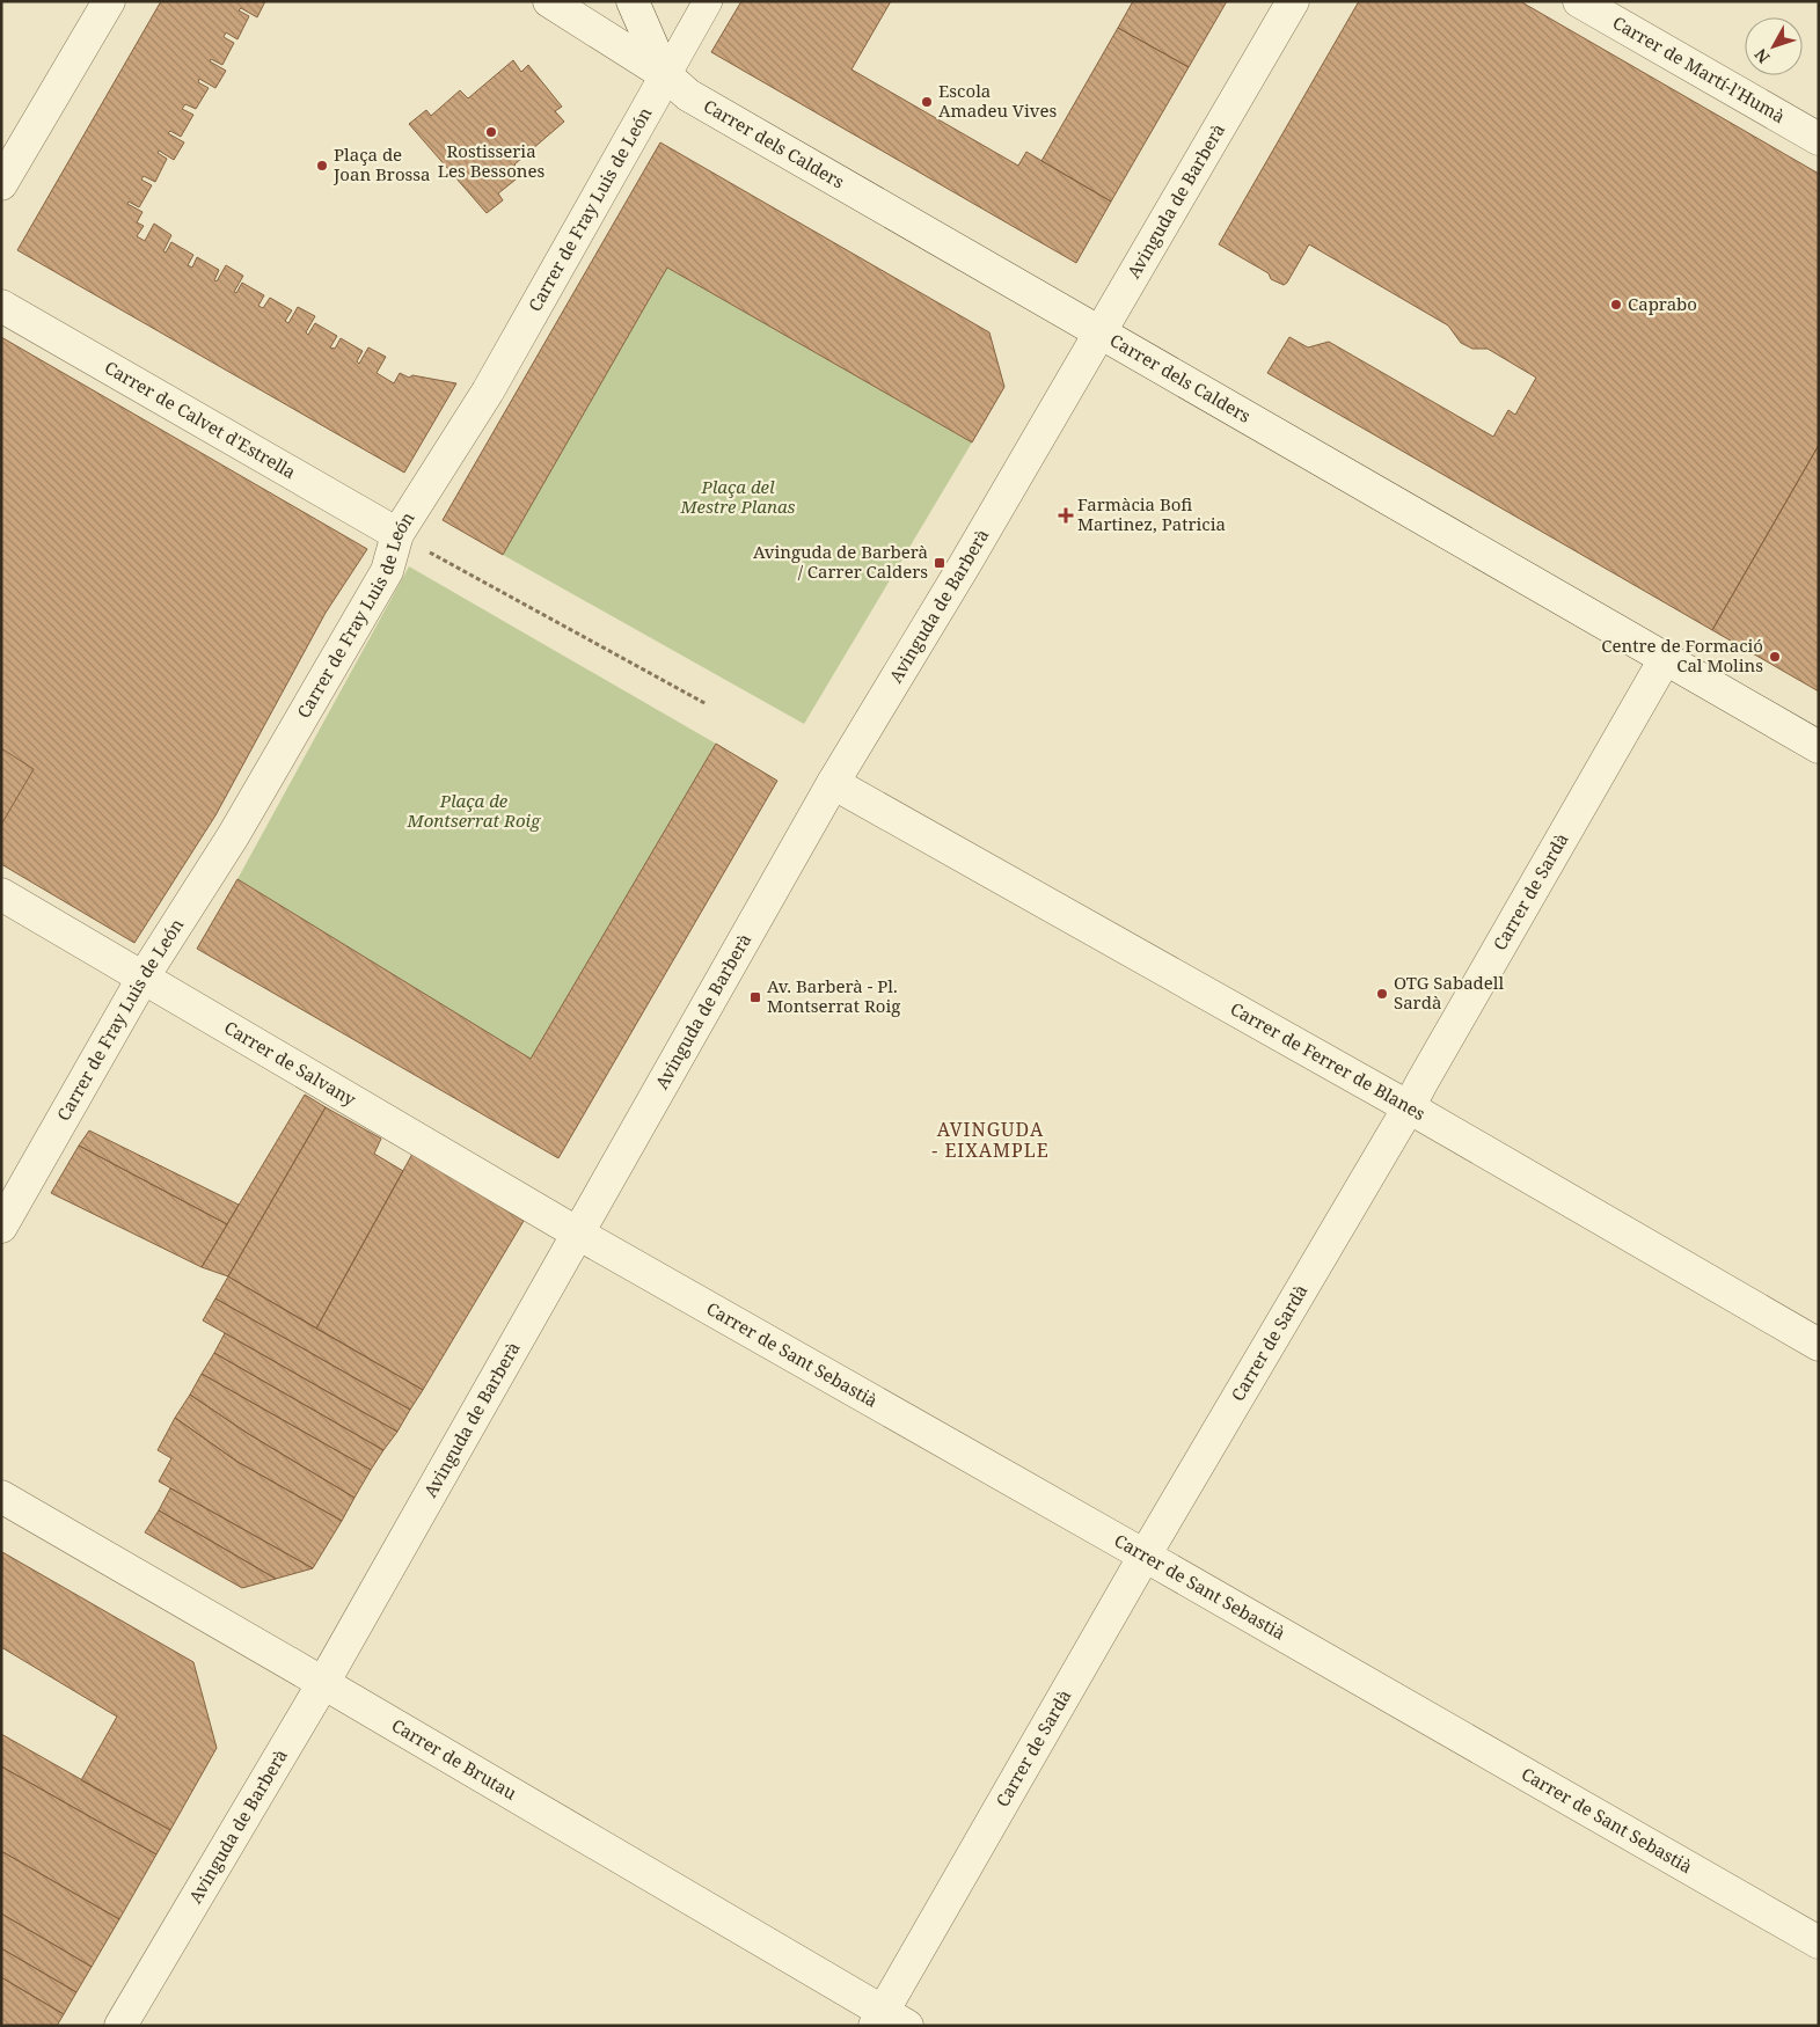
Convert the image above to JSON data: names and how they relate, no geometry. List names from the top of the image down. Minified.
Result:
{"streets":{"street":["Carrer de Martí-l'Humà","Carrer dels Calders","Avinguda de Barberà","Carrer de Fray Luis de León","Carrer de Calvet d'Estrella","Carrer de Sardà","Carrer de Ferrer de Blanes","Carrer de Salvany","Carrer de Sant Sebastià","Carrer de Brutau"]},"crossings":[["Carrer dels Calders","Avinguda de Barberà"],["Carrer dels Calders","Carrer de Fray Luis de León"],["Carrer dels Calders","Carrer de Sardà"],["Avinguda de Barberà","Carrer de Ferrer de Blanes"],["Avinguda de Barberà","Carrer de Salvany"],["Avinguda de Barberà","Carrer de Sant Sebastià"],["Avinguda de Barberà","Carrer de Brutau"],["Carrer de Fray Luis de León","Carrer de Calvet d'Estrella"],["Carrer de Fray Luis de León","Carrer de Salvany"],["Carrer de Sardà","Carrer de Ferrer de Blanes"],["Carrer de Sardà","Carrer de Sant Sebastià"],["Carrer de Sardà","Carrer de Brutau"],["Carrer de Salvany","Carrer de Sant Sebastià"]],"districts":["AVINGUDA - EIXAMPLE"],"parks":["Plaça del Mestre Planas","Plaça de Montserrat Roig"],"places":{"other":["Escola Amadeu Vives","Rostisseria Les Bessones","Plaça de Joan Brossa","Caprabo","Centre de Formació Cal Molins","OTG Sabadell Sardà"],"health":["Farmàcia Bofi Martinez, Patricia"],"transit":["Avinguda de Barberà / Carrer Calders","Av. Barberà - Pl. Montserrat Roig"]},"north":"bottom left"}
